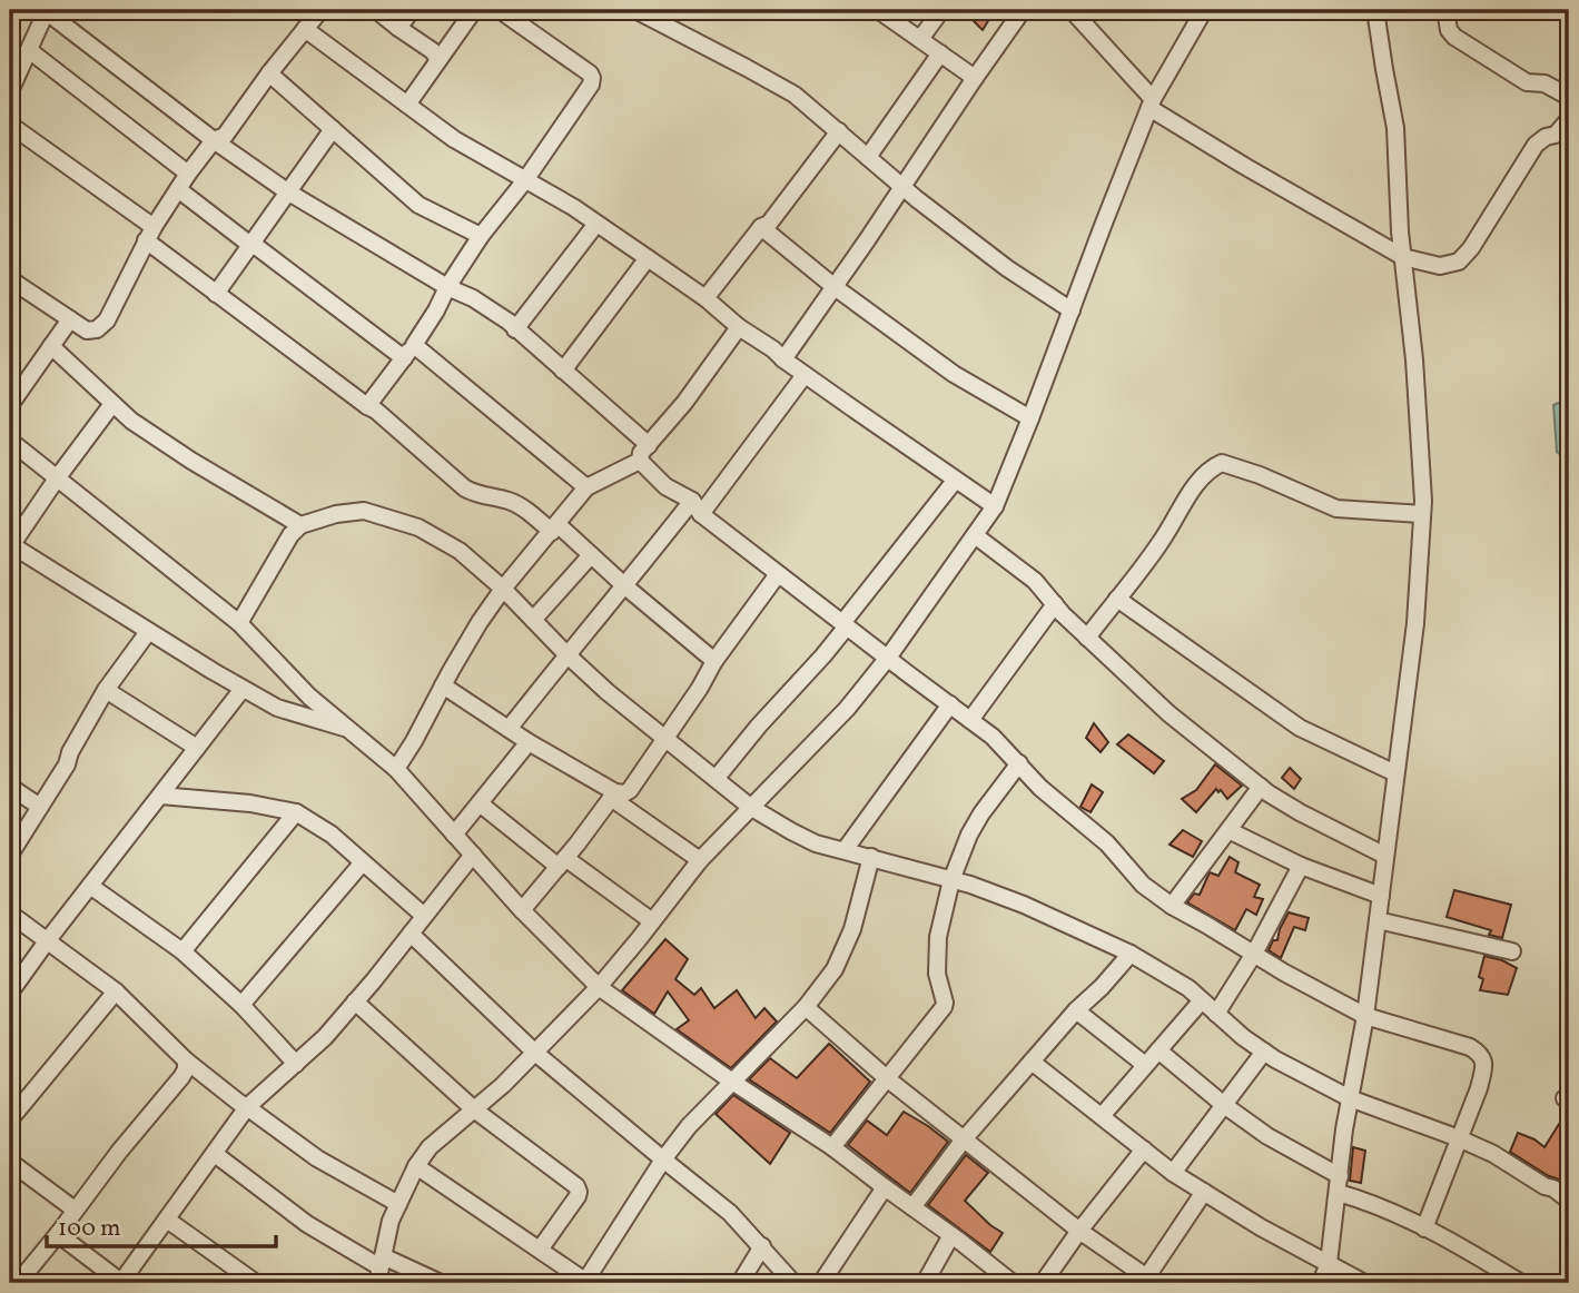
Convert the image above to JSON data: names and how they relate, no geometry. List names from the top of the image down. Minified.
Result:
{"scale_bar":"100 m"}
